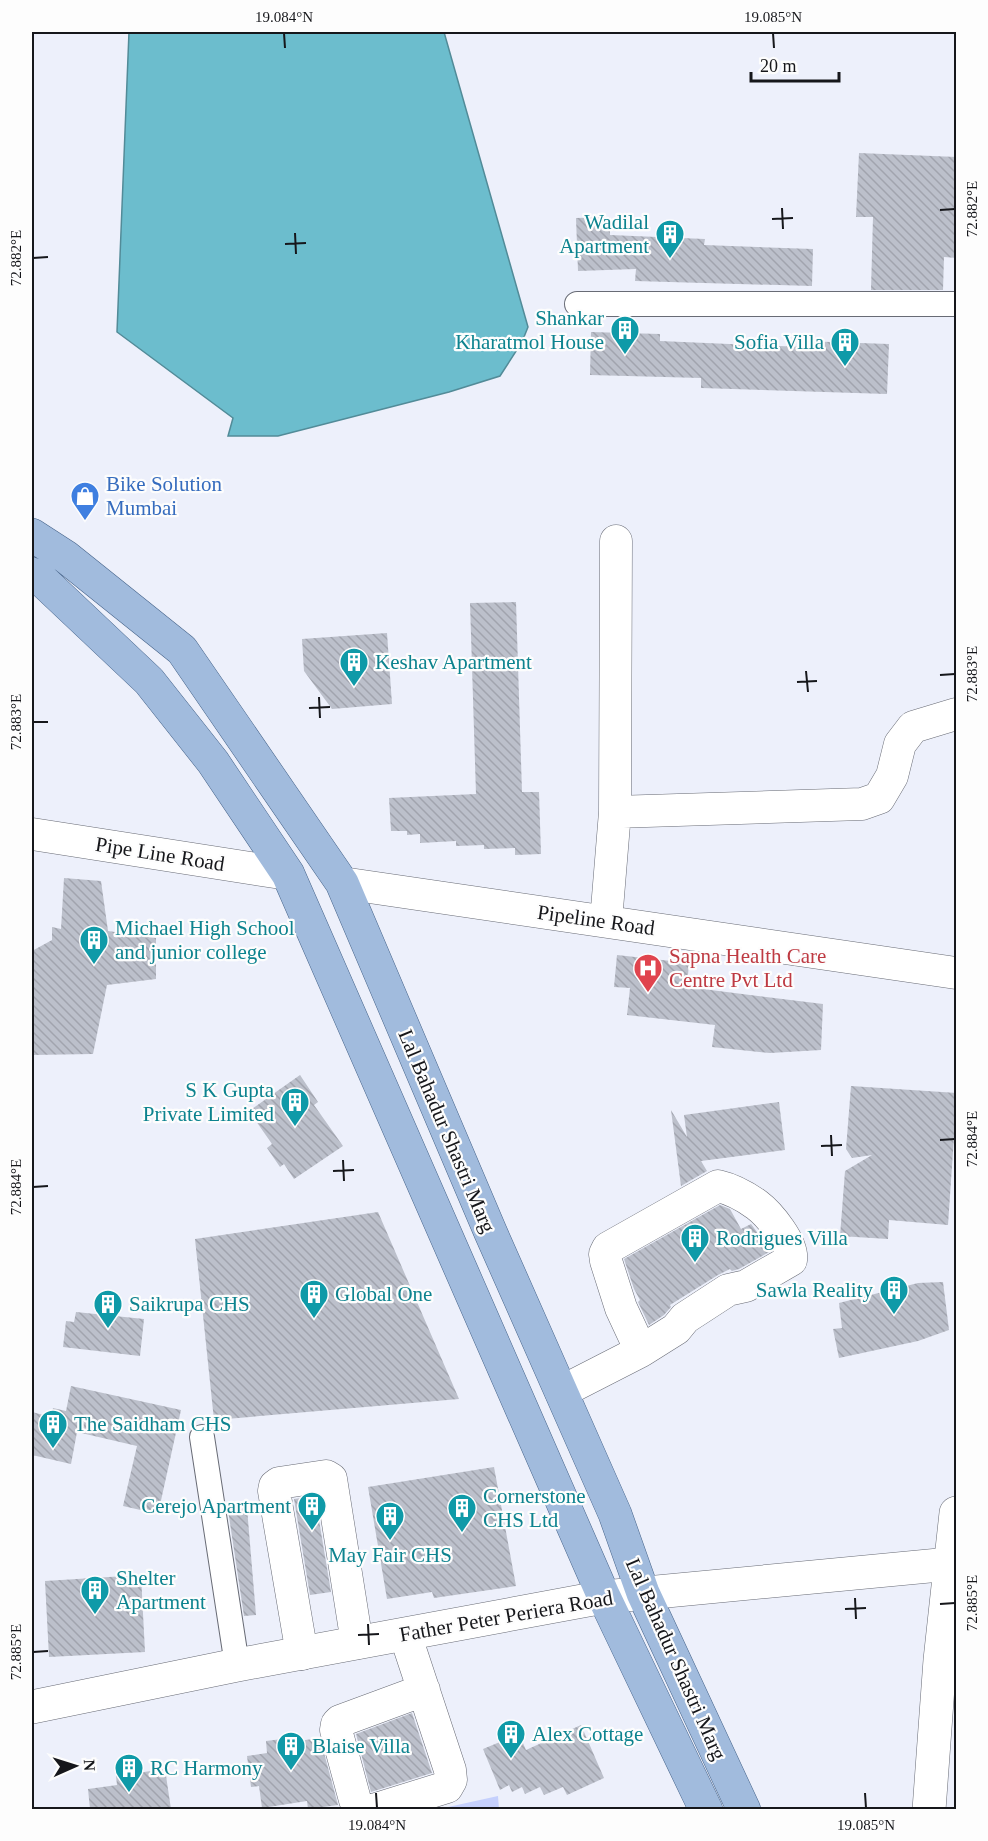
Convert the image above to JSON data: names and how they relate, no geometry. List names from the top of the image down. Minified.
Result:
{"streets":{"main road":["Lal Bahadur Shastri Marg"],"street":["Pipe Line Road","Pipeline Road","Father Peter Periera Road"]},"crossings":[["Pipe Line Road","Lal Bahadur Shastri Marg"],["Pipeline Road","Lal Bahadur Shastri Marg"],["Lal Bahadur Shastri Marg","Father Peter Periera Road"]],"places":{"building":["Wadilal Apartment","Shankar Kharatmol House","Sofia Villa","Keshav Apartment","Michael High School and junior college","S K Gupta Private Limited","Rodrigues Villa","Sawla Reality","Global One","Saikrupa CHS","The Saidham CHS","Cerejo Apartment","Cornerstone CHS Ltd","May Fair CHS","Shelter Apartment","Alex Cottage","Blaise Villa","RC Harmony"],"shop":["Bike Solution Mumbai"],"hospital":["Sapna Health Care Centre Pvt Ltd"]},"scale_bar":"20 m","north":"right","coordinates":["19.084°N","19.085°N","72.882°E","72.883°E","72.884°E","72.885°E"]}
